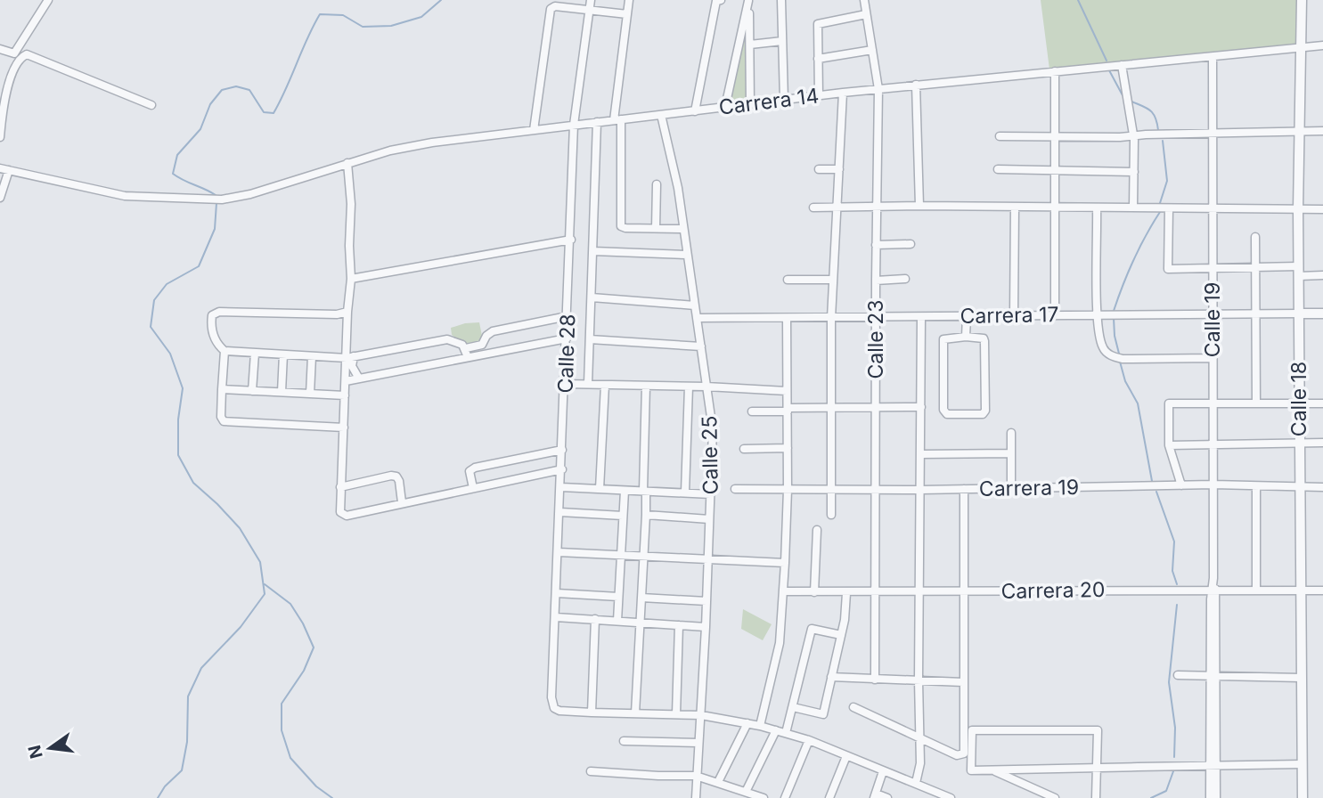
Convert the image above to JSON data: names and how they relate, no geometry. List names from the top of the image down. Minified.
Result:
{"streets":{"street":["Carrera 14","Carrera 17","Calle 19","Calle 23","Calle 28","Calle 18","Calle 25","Carrera 19","Carrera 20"]},"crossings":[["Carrera 14","Calle 19"],["Carrera 14","Calle 23"],["Carrera 14","Calle 28"],["Carrera 14","Calle 18"],["Carrera 14","Calle 25"],["Carrera 17","Calle 19"],["Carrera 17","Calle 23"],["Carrera 17","Calle 18"],["Carrera 17","Calle 25"],["Calle 19","Carrera 19"],["Calle 19","Carrera 20"],["Calle 23","Carrera 19"],["Calle 23","Carrera 20"],["Calle 18","Carrera 19"],["Calle 18","Carrera 20"]],"north":"left"}
